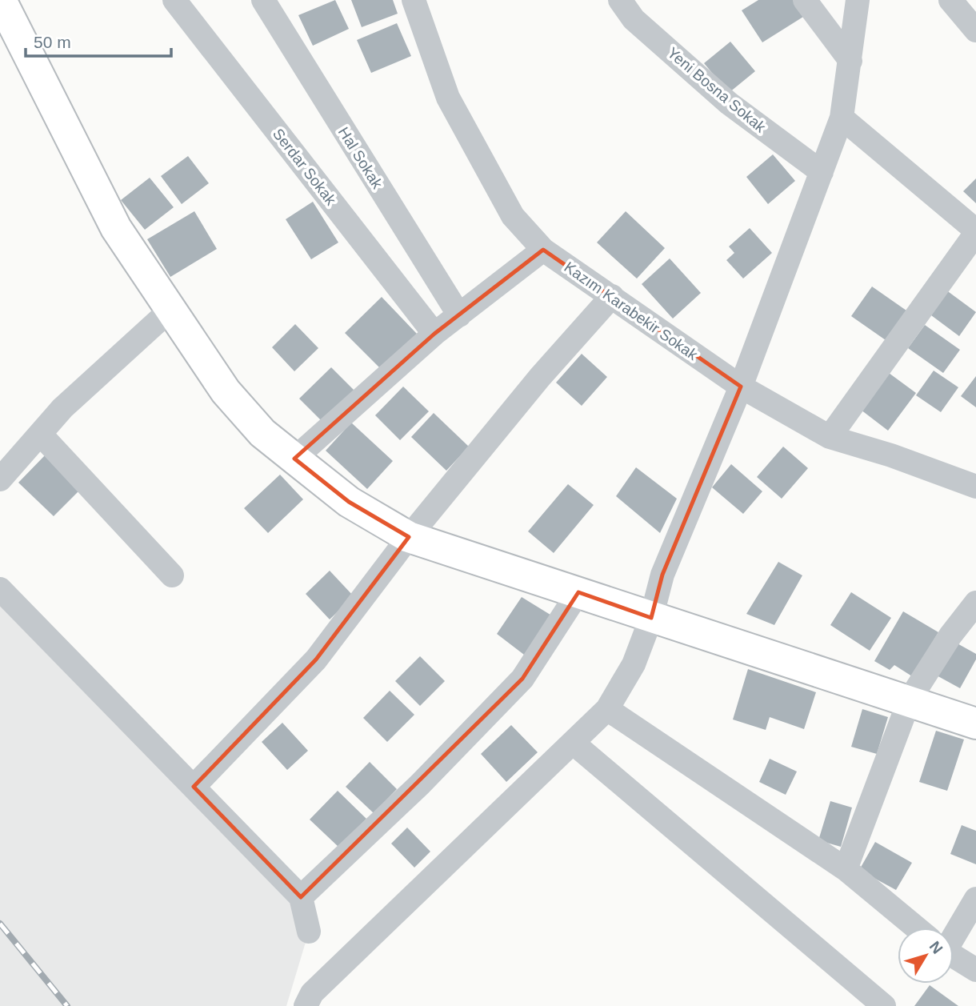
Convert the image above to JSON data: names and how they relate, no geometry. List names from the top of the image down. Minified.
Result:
{"streets":{"street":["Yeni Bosna Sokak","Hal Sokak","Serdar Sokak","Kazım Karabekir Sokak"]},"scale_bar":"50 m","north":"top right"}
